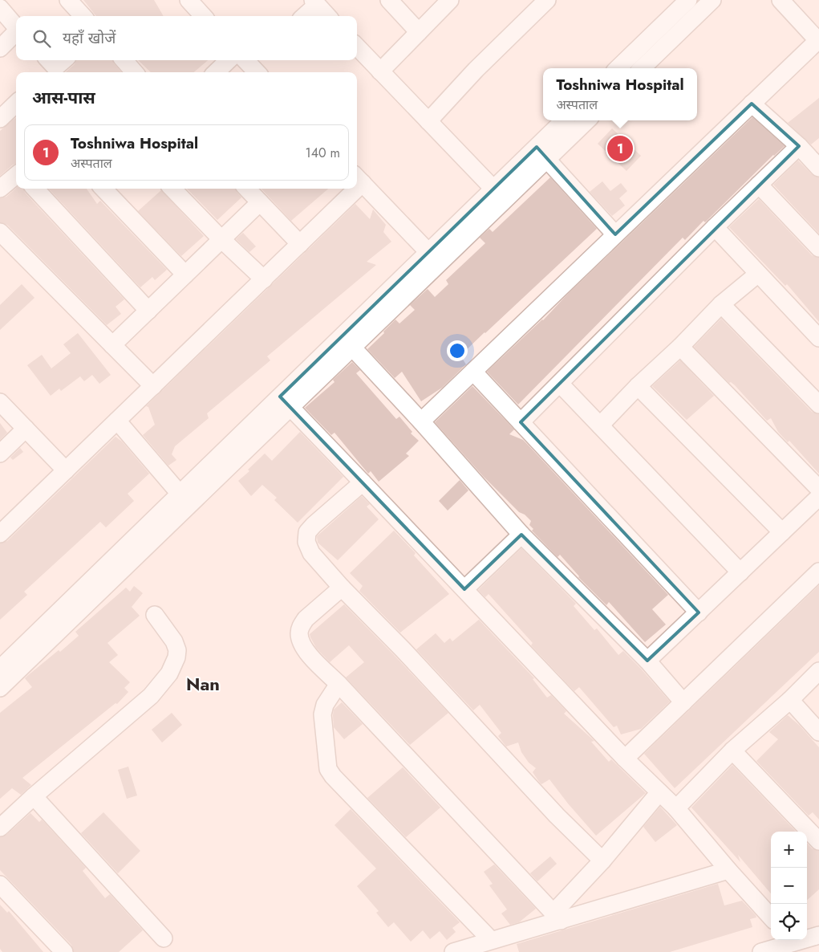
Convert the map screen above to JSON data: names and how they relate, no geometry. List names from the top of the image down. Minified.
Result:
{"districts":["Nan"],"page":{"search":"यहाँ खोजें","popup":["Toshniwa Hospital","अस्पताल"],"heading":"आस-पास","list":[{"mark":"1","name":"Toshniwa Hospital","note":"अस्पताल","value":"140 m"}],"pins":"1","map_buttons":["+","−"]}}
